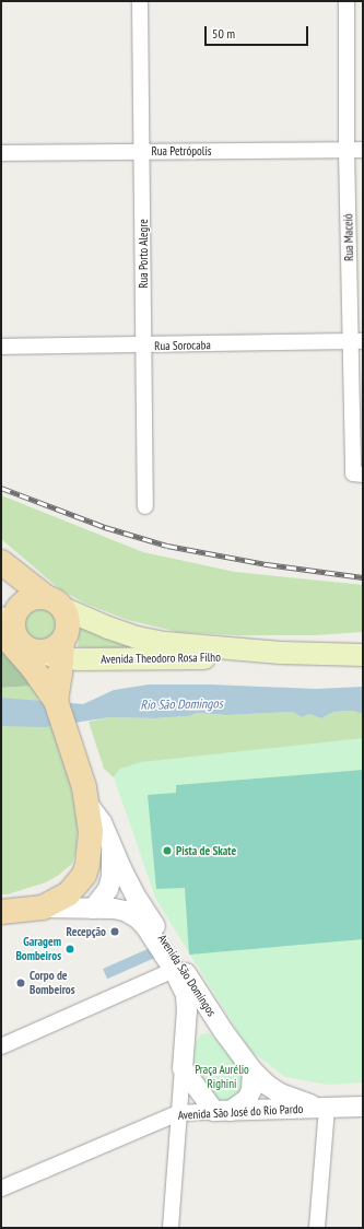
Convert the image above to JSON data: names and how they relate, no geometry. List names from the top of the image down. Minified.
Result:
{"streets":{"main road":["Avenida Theodoro Rosa Filho"],"street":["Rua Petrópolis","Rua Maceió","Rua Porto Alegre","Rua Sorocaba","Avenida São Domingos","Avenida São José do Rio Pardo"]},"crossings":[["Rua Petrópolis","Rua Maceió"],["Rua Petrópolis","Rua Porto Alegre"],["Rua Maceió","Rua Sorocaba"],["Rua Porto Alegre","Rua Sorocaba"],["Avenida São Domingos","Avenida São José do Rio Pardo"]],"water":["Rio São Domingos"],"parks":["Praça Aurélio Righini"],"places":["Pista de Skate","Recepção","Garagem Bombeiros","Corpo de Bombeiros"],"scale_bar":"50 m"}
